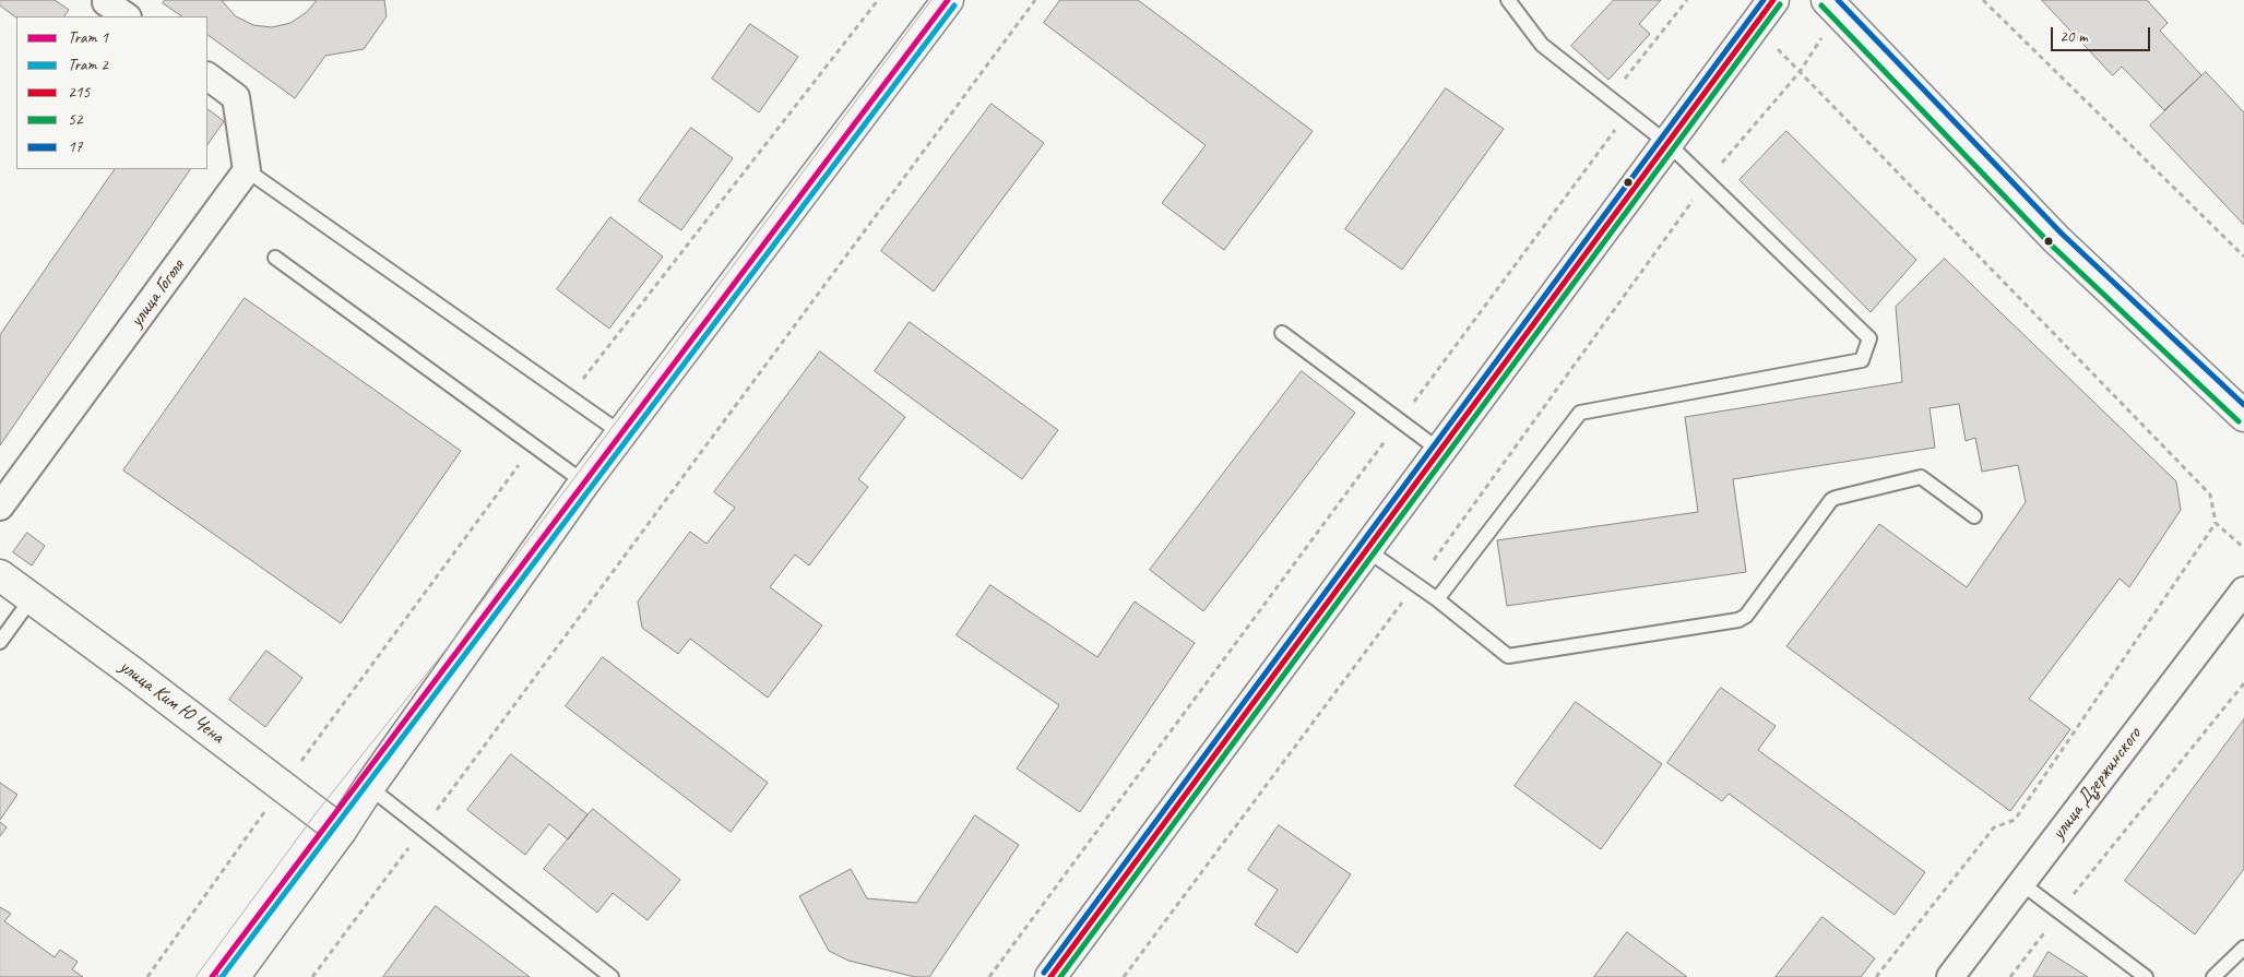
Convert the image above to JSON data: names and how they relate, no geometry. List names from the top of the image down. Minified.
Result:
{"streets":{"main road":["улица Ким Ю Чена"],"street":["улица Гоголя","улица Дзержинского"]},"lines":["tram line 1","transit line 215","transit line 17","transit line 52","tram line 2"],"legend":["Tram 1","Tram 2","215","52","17"],"scale_bar":"20 m"}
